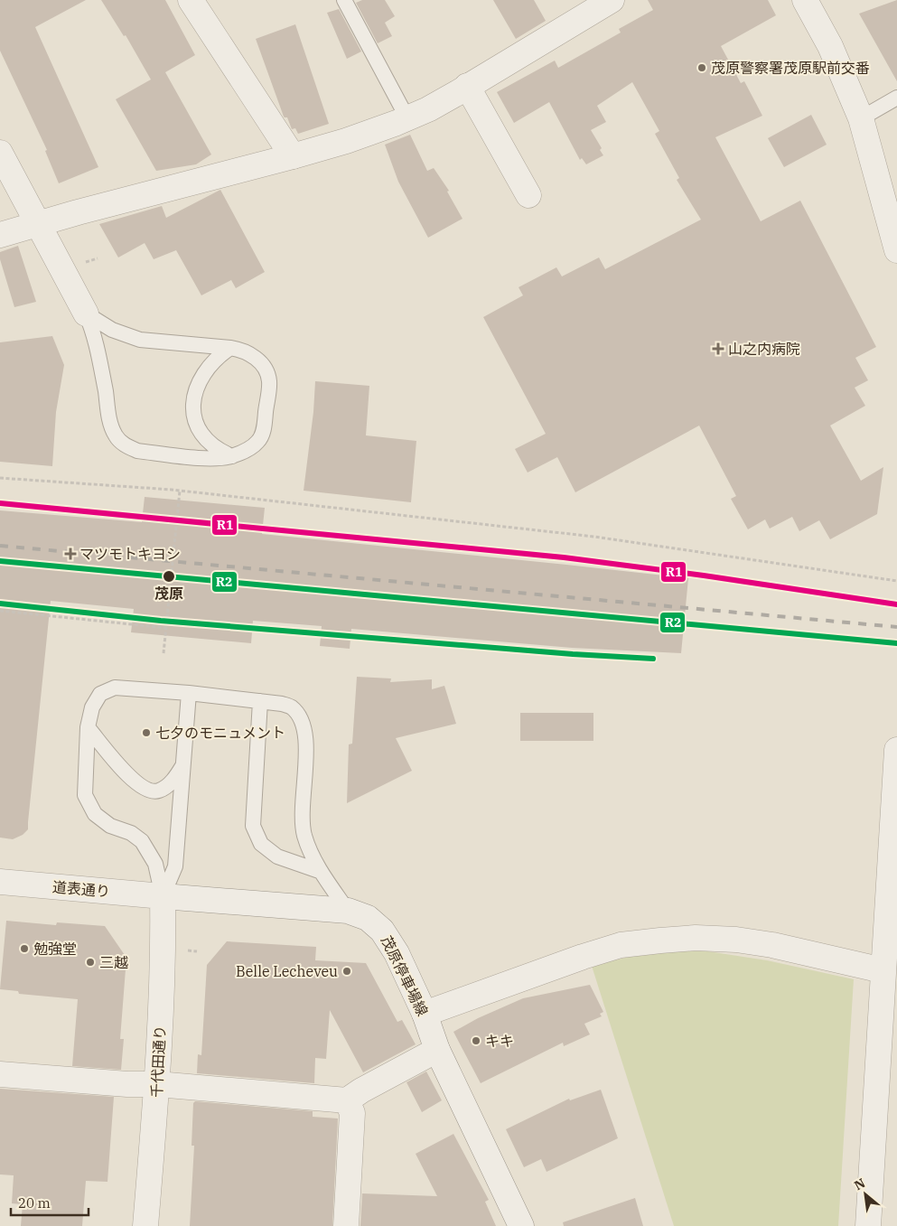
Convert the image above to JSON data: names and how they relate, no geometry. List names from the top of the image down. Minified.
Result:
{"streets":{"street":["道表通り","茂原停車場線","千代田通り"]},"crossings":[["道表通り","茂原停車場線"],["道表通り","千代田通り"],["茂原停車場線","千代田通り"]],"places":{"other":["茂原警察署茂原駅前交番","茂原","七夕のモニュメント","勉強堂","三越","Belle Lecheveu","キキ"],"health":["山之内病院","マツモトキヨシ"]},"lines":["transit line R1","transit line R2"],"scale_bar":"20 m","north":"top left"}
